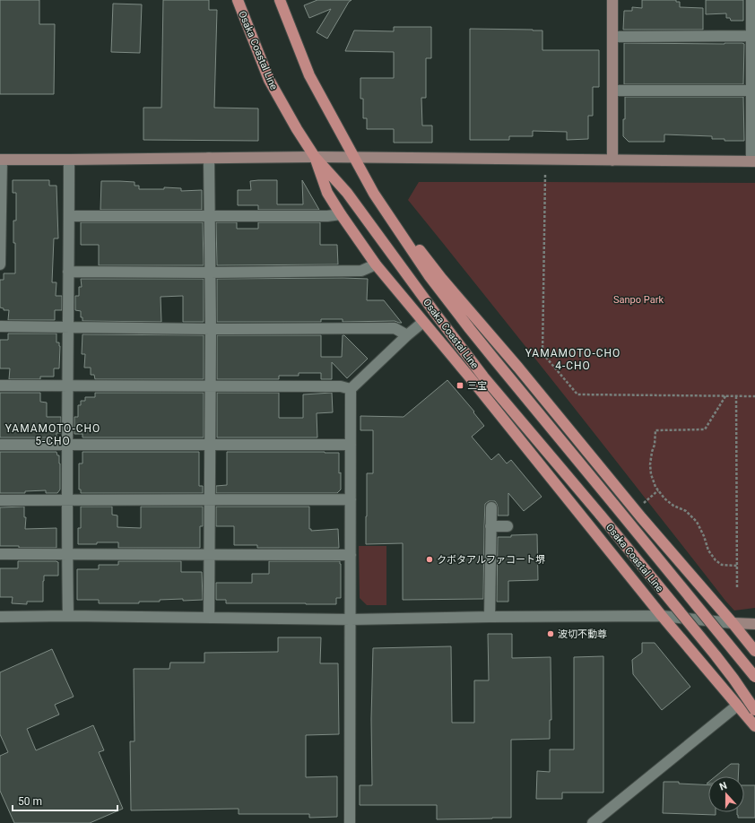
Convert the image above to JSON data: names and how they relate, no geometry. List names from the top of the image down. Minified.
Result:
{"streets":{"main road":["Osaka Coastal Line"]},"districts":["YAMAMOTO-CHO 4-CHO","YAMAMOTO-CHO 5-CHO"],"parks":["Sanpo Park"],"places":{"transit":["三宝"],"other":["クボタアルファコート堺","波切不動尊"]},"scale_bar":"50 m","north":"top"}
